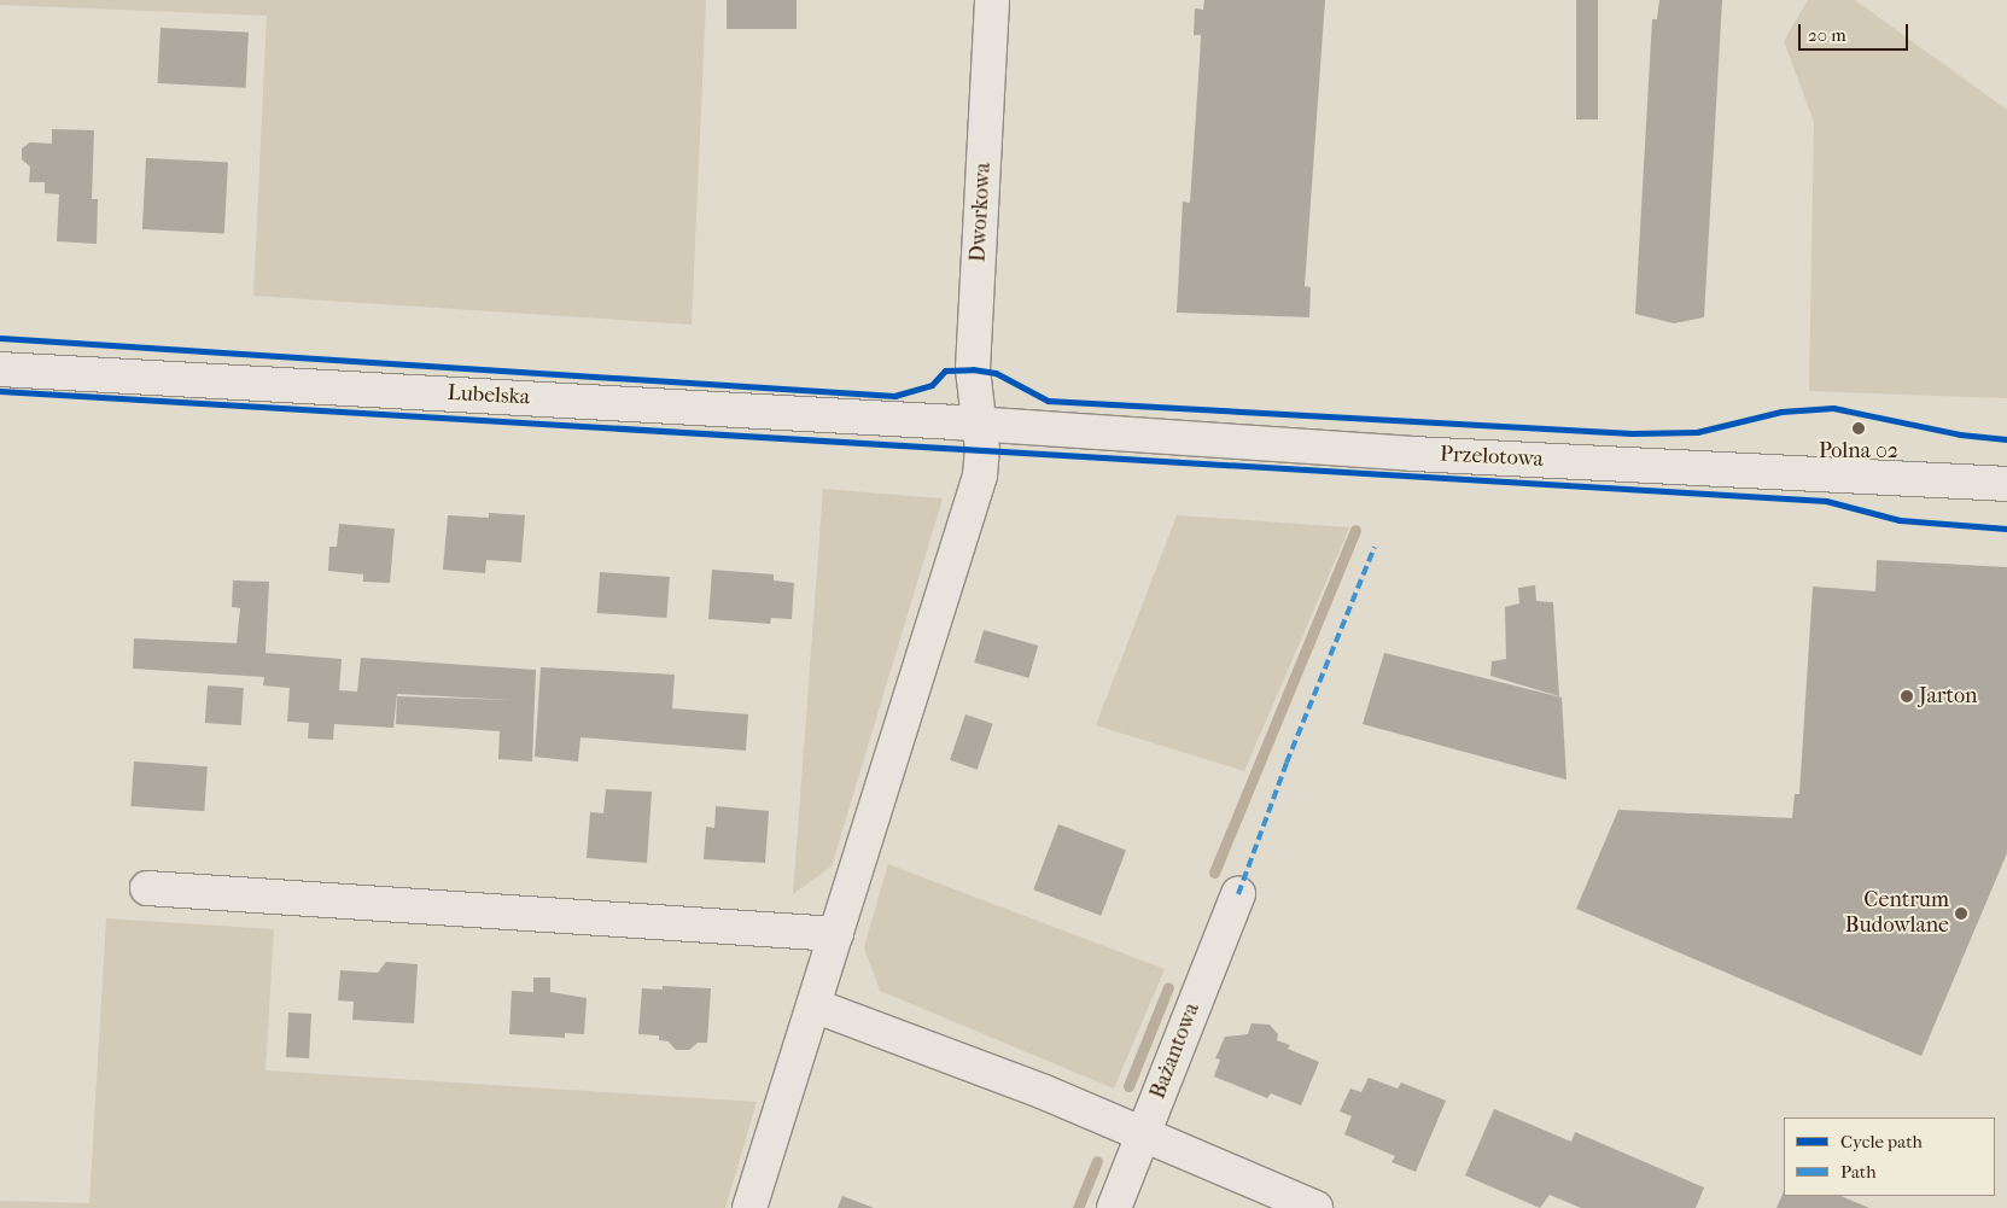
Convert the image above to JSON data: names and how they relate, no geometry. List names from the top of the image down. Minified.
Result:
{"streets":{"street":["Dworkowa","Lubelska","Przelotowa","Bażantowa"]},"crossings":[["Dworkowa","Lubelska"],["Dworkowa","Przelotowa"],["Lubelska","Przelotowa"]],"places":["Polna 02","Jarton","Centrum Budowlane"],"legend":["Cycle path","Path"],"scale_bar":"20 m"}
